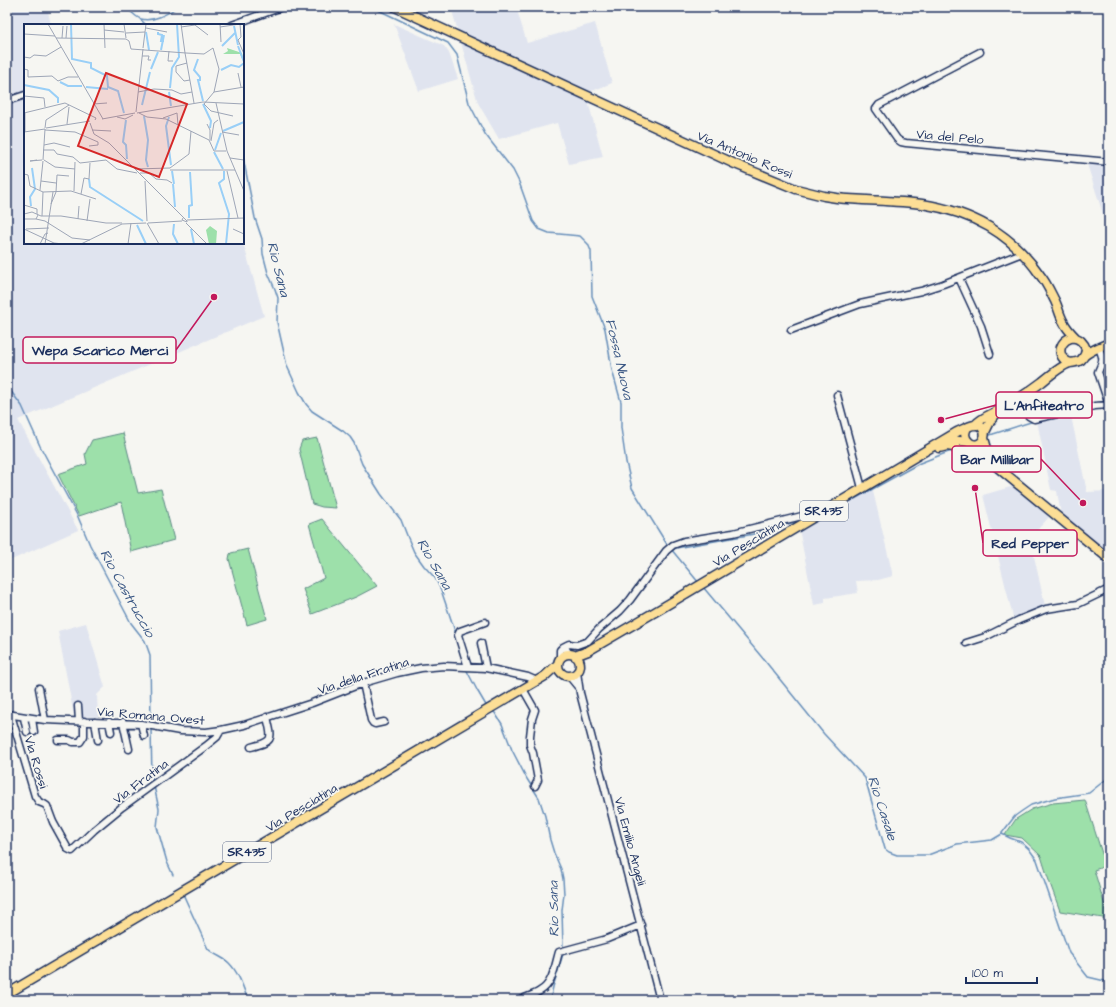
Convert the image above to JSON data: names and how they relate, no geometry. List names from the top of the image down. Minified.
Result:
{"streets":{"main road":["Via Antonio Rossi","SR435","Via Pesciatina"],"street":["Via del Pelo","Via della Fratina","Via Romana Ovest","Via Rossi","Via Fratina","Via Emilio Angeli"]},"crossings":[["Via Pesciatina","Via della Fratina"],["Via Pesciatina","Via Emilio Angeli"],["Via della Fratina","Via Romana Ovest"],["Via della Fratina","Via Fratina"],["Via Romana Ovest","Via Rossi"],["Via Romana Ovest","Via Fratina"],["Via Rossi","Via Fratina"]],"water":["Rio Sana","Fossa Nuova","Rio Castruccio","Rio Casale"],"places":["Wepa Scarico Merci","L'Anfiteatro","Red Pepper","Bar Millibar"],"scale_bar":"100 m"}
